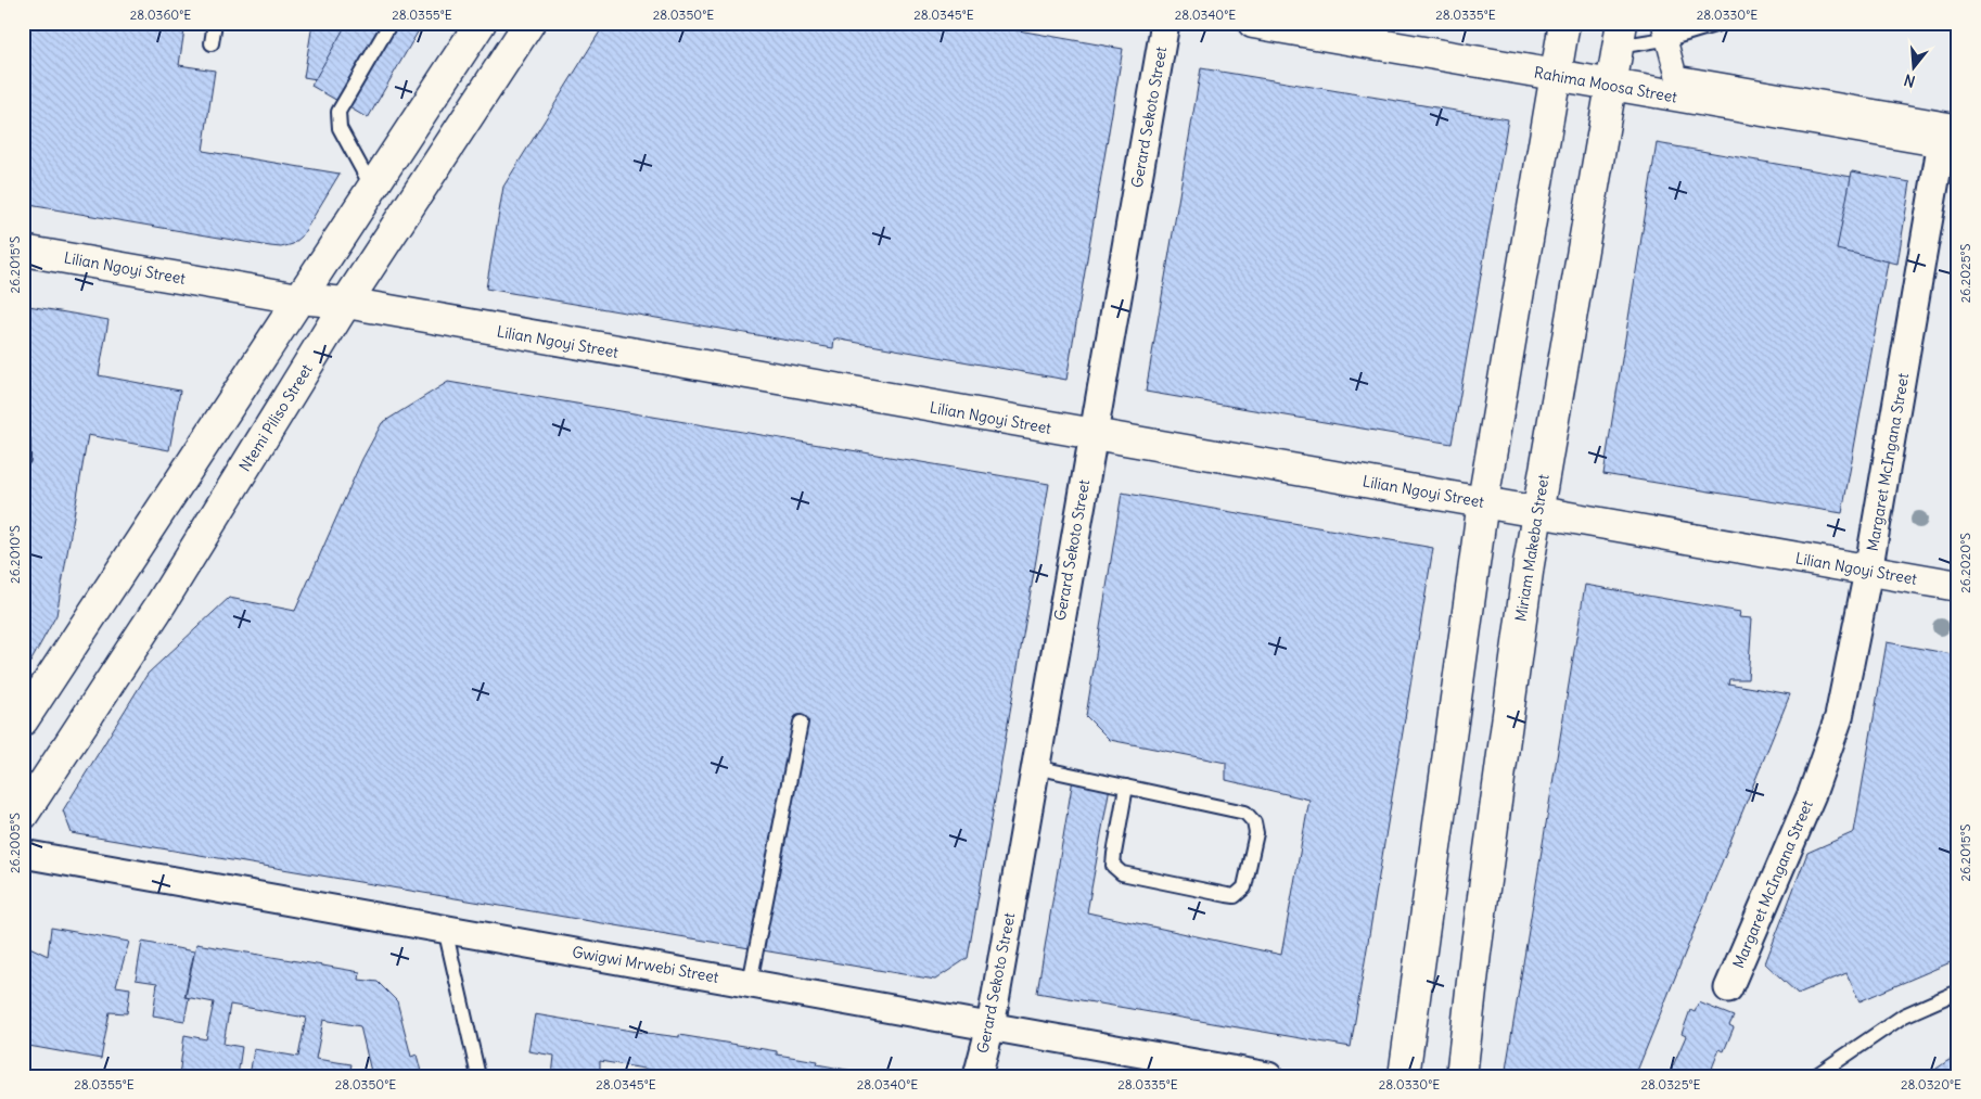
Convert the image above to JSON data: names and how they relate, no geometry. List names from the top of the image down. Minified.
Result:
{"streets":{"street":["Rahima Moosa Street","Gerard Sekoto Street","Lilian Ngoyi Street","Ntemi Piliso Street","Margaret McIngana Street","Miriam Makeba Street","Gwigwi Mrwebi Street"]},"crossings":[["Rahima Moosa Street","Margaret McIngana Street"],["Rahima Moosa Street","Miriam Makeba Street"],["Gerard Sekoto Street","Lilian Ngoyi Street"],["Gerard Sekoto Street","Gwigwi Mrwebi Street"],["Lilian Ngoyi Street","Ntemi Piliso Street"],["Lilian Ngoyi Street","Margaret McIngana Street"],["Lilian Ngoyi Street","Miriam Makeba Street"]],"north":"bottom","coordinates":["28.0360°E","28.0355°E","28.0350°E","28.0345°E","28.0340°E","28.0335°E","28.0330°E","26.2015°S","26.2025°S","26.2010°S","26.2020°S","26.2005°S","28.0325°E","28.0320°E"]}
